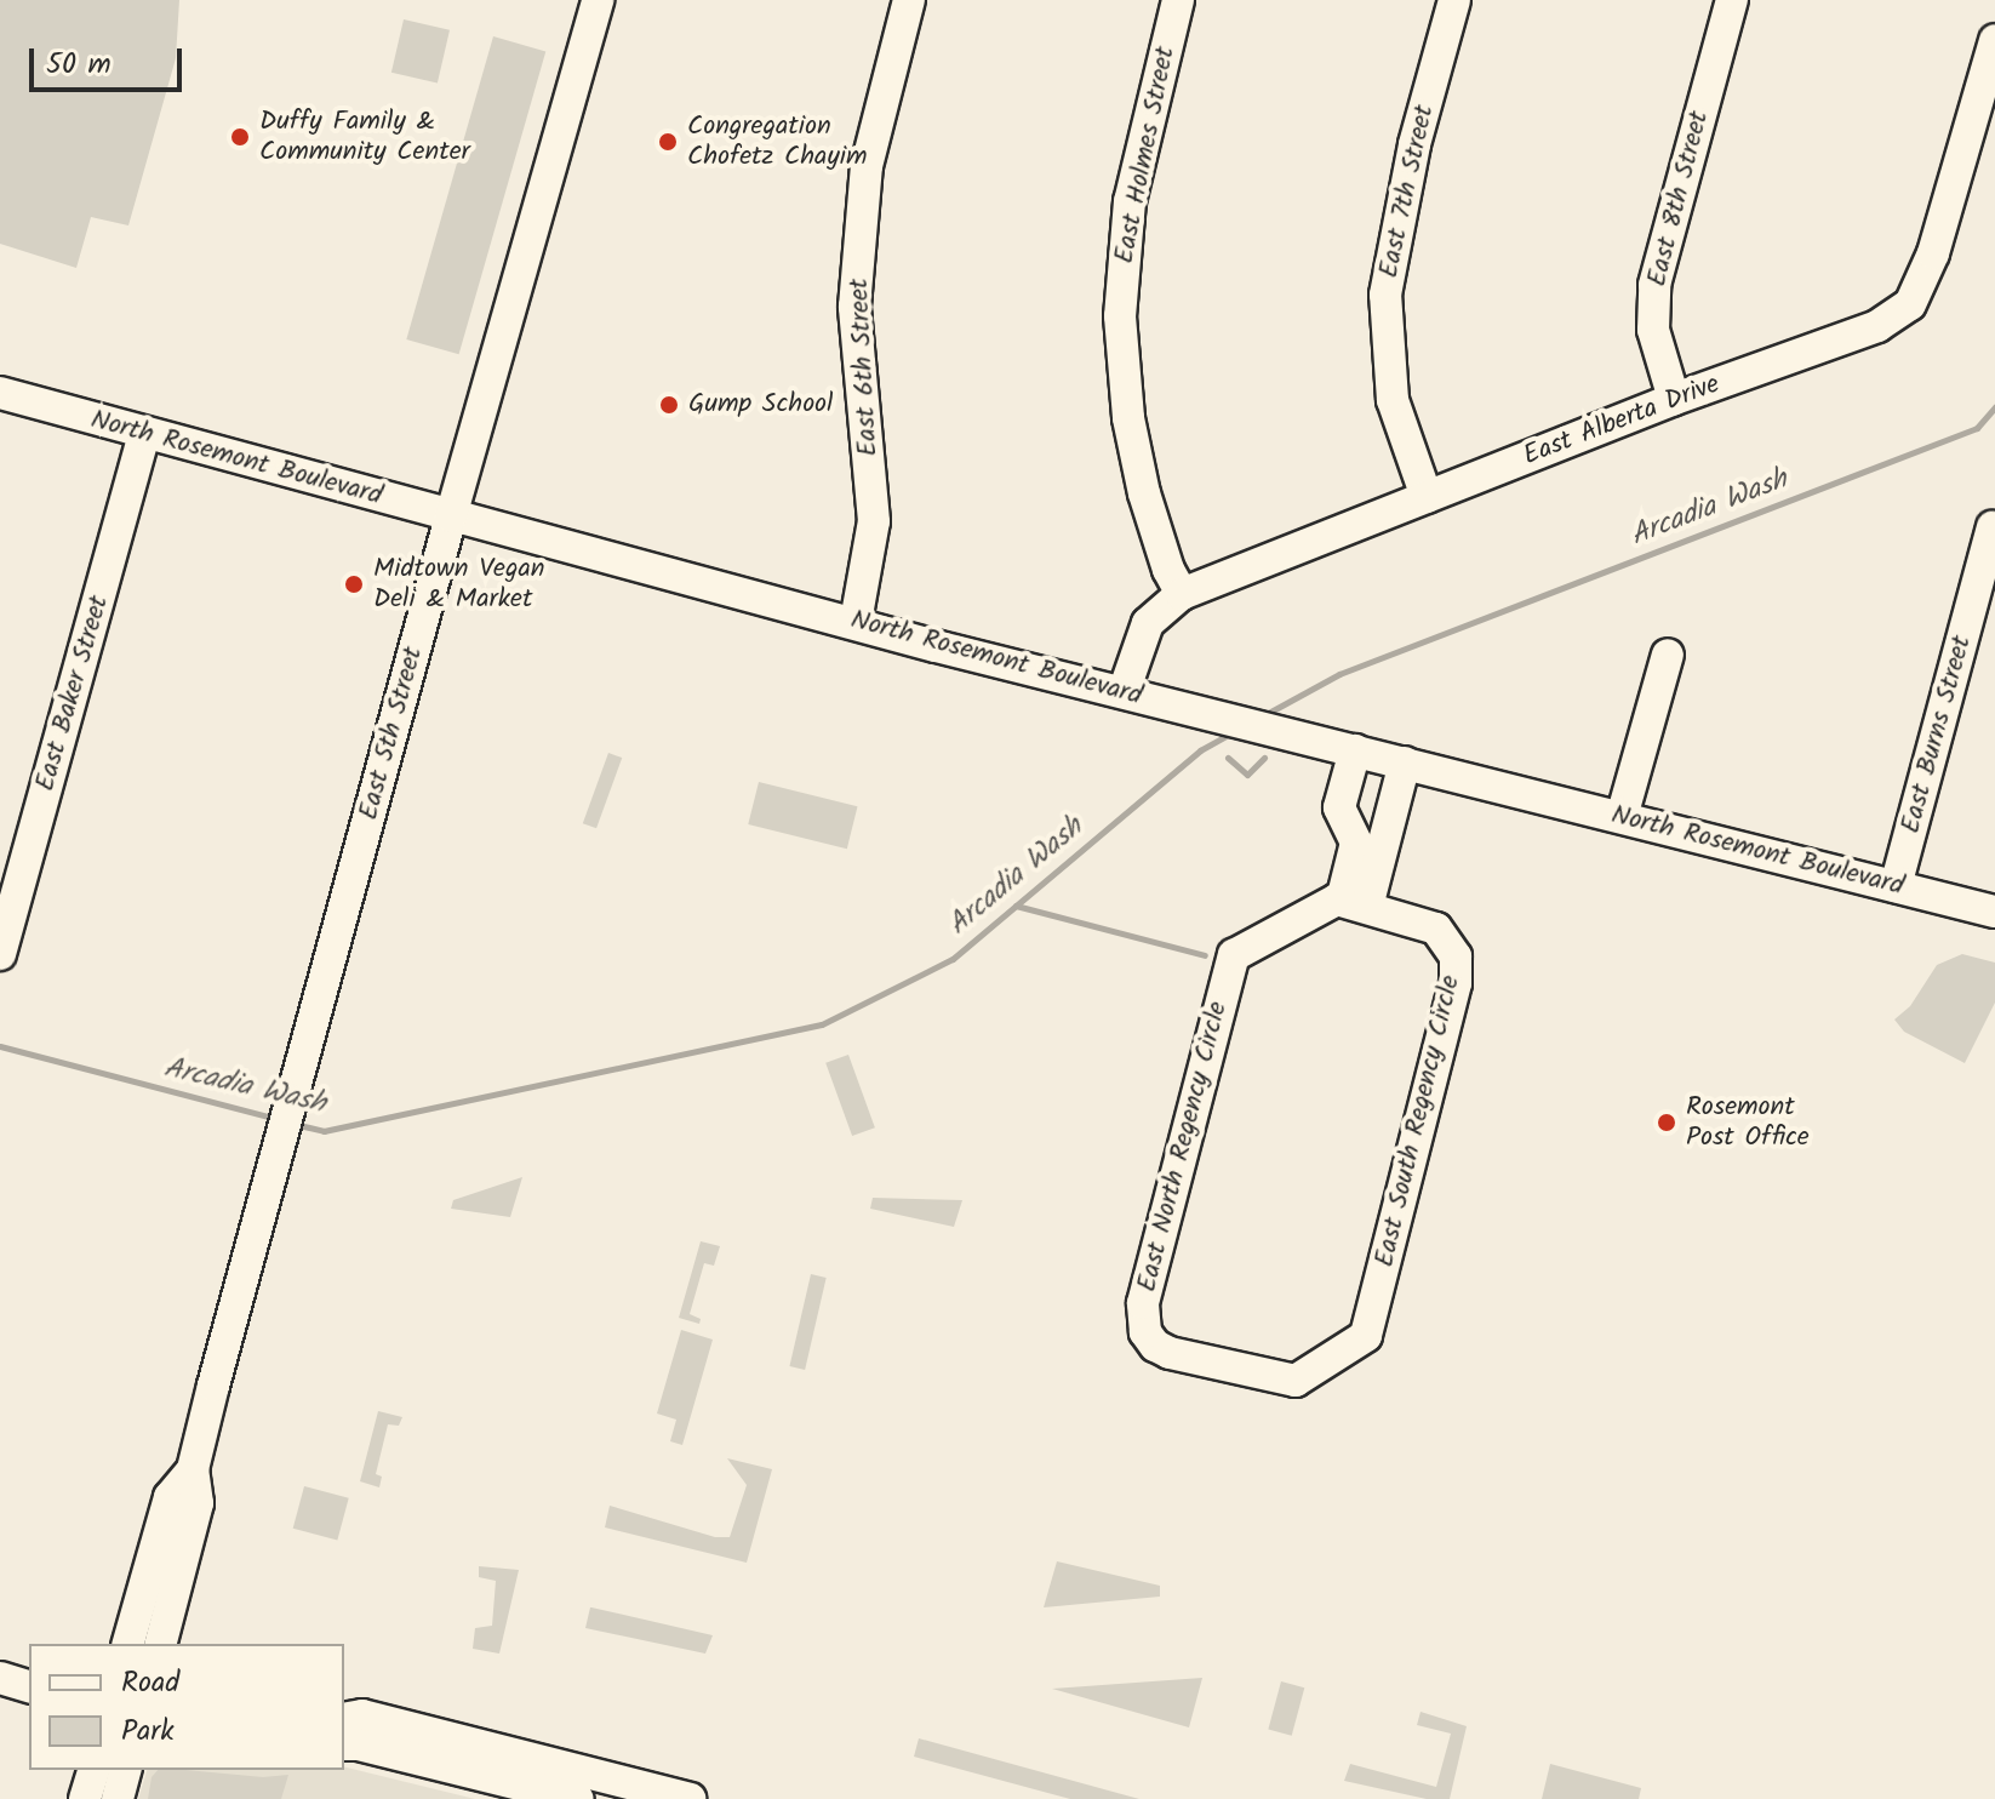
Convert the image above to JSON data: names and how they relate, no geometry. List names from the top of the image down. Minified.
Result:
{"streets":{"street":["East Holmes Street","East 7th Street","East 8th Street","East 6th Street","East Alberta Drive","North Rosemont Boulevard","East Baker Street","East 5th Street","East Burns Street","East South Regency Circle","East North Regency Circle"]},"crossings":[["East Holmes Street","East Alberta Drive"],["East 7th Street","East Alberta Drive"],["East 8th Street","East Alberta Drive"],["East 6th Street","North Rosemont Boulevard"],["East Alberta Drive","North Rosemont Boulevard"],["North Rosemont Boulevard","East Baker Street"],["North Rosemont Boulevard","East 5th Street"],["North Rosemont Boulevard","East Burns Street"],["East South Regency Circle","East North Regency Circle"]],"water":["Arcadia Wash"],"places":["Duffy Family & Community Center","Congregation Chofetz Chayim","Gump School","Midtown Vegan Deli & Market","Rosemont Post Office"],"legend":["Road","Park"],"scale_bar":"50 m"}
